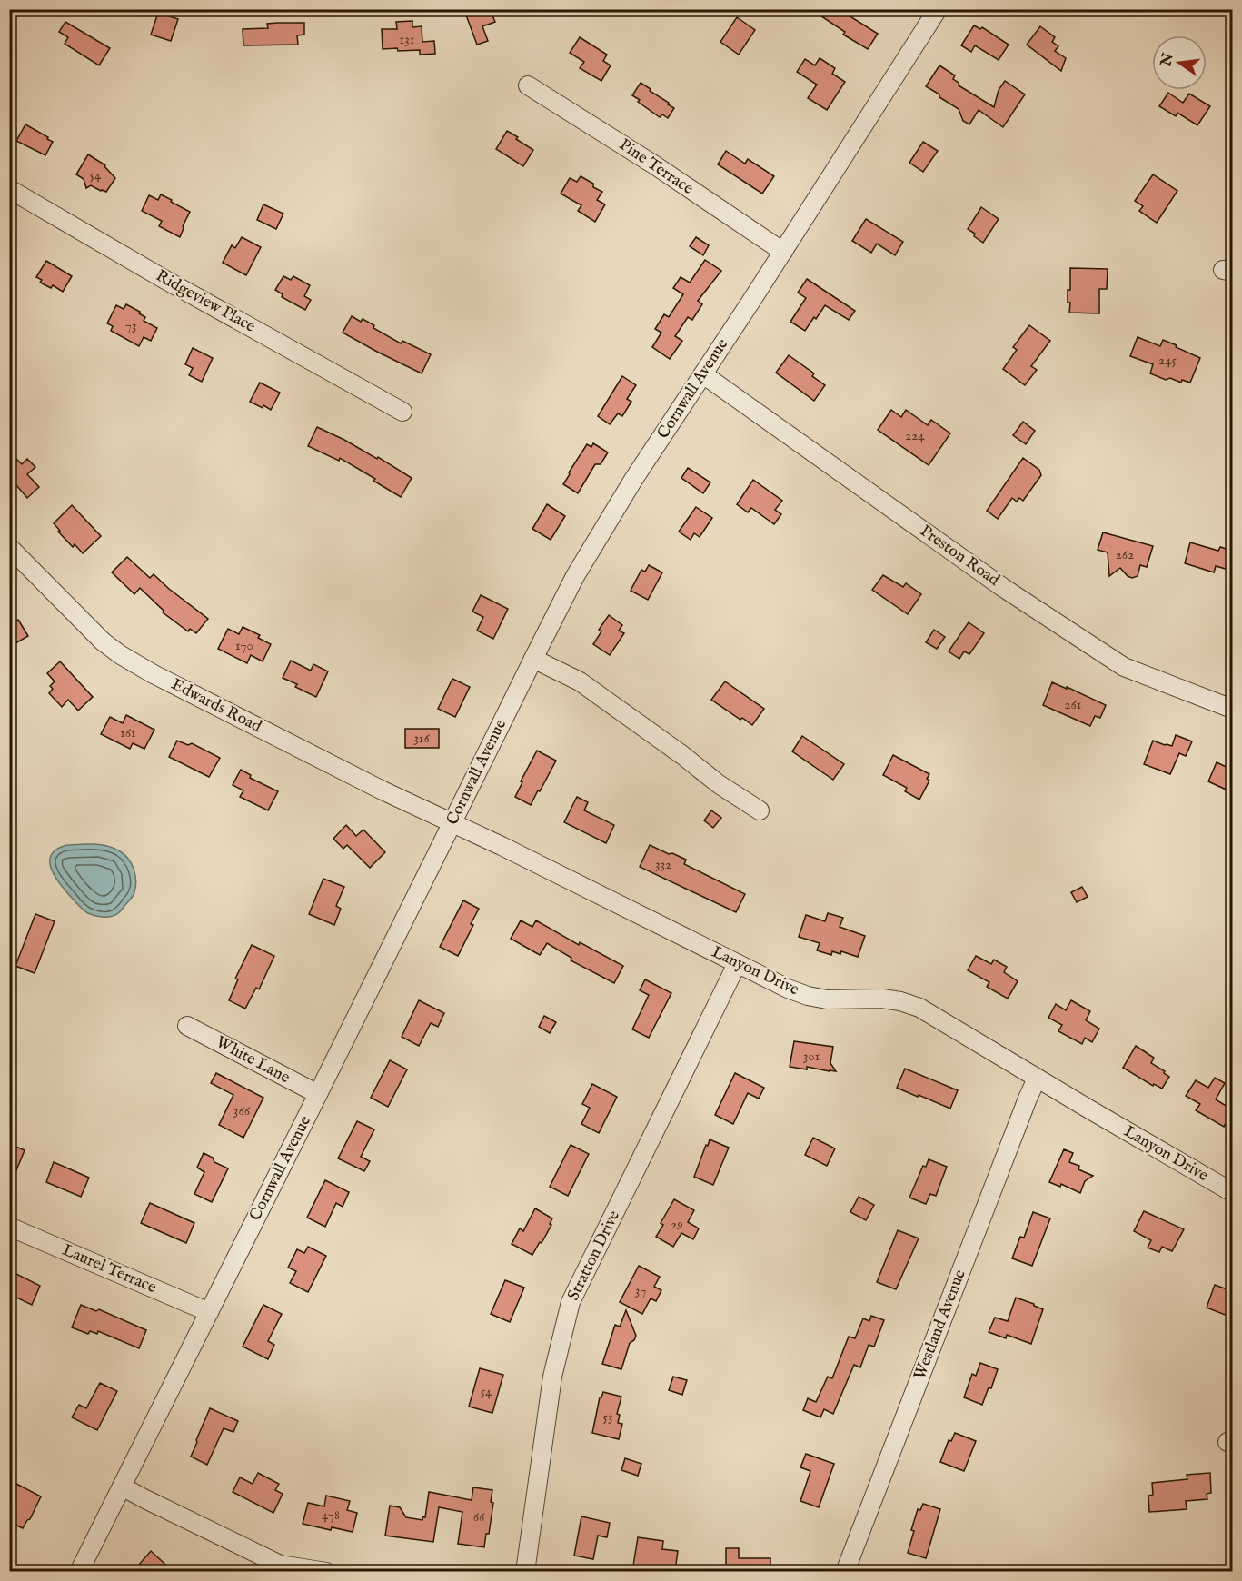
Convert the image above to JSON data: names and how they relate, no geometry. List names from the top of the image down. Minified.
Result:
{"streets":{"street":["Pine Terrace","Ridgeview Place","Cornwall Avenue","Preston Road","Edwards Road","Lanyon Drive","White Lane","Stratton Drive","Laurel Terrace","Westland Avenue"]},"crossings":[["Pine Terrace","Cornwall Avenue"],["Cornwall Avenue","Preston Road"],["Cornwall Avenue","Edwards Road"],["Cornwall Avenue","Lanyon Drive"],["Cornwall Avenue","White Lane"],["Cornwall Avenue","Laurel Terrace"],["Edwards Road","Lanyon Drive"],["Lanyon Drive","Stratton Drive"],["Lanyon Drive","Westland Avenue"]],"house_numbers":["131","54","73","245","224","262","170","261","161","316","332","301","366","29","37","54","53","478","66"],"north":"left"}
